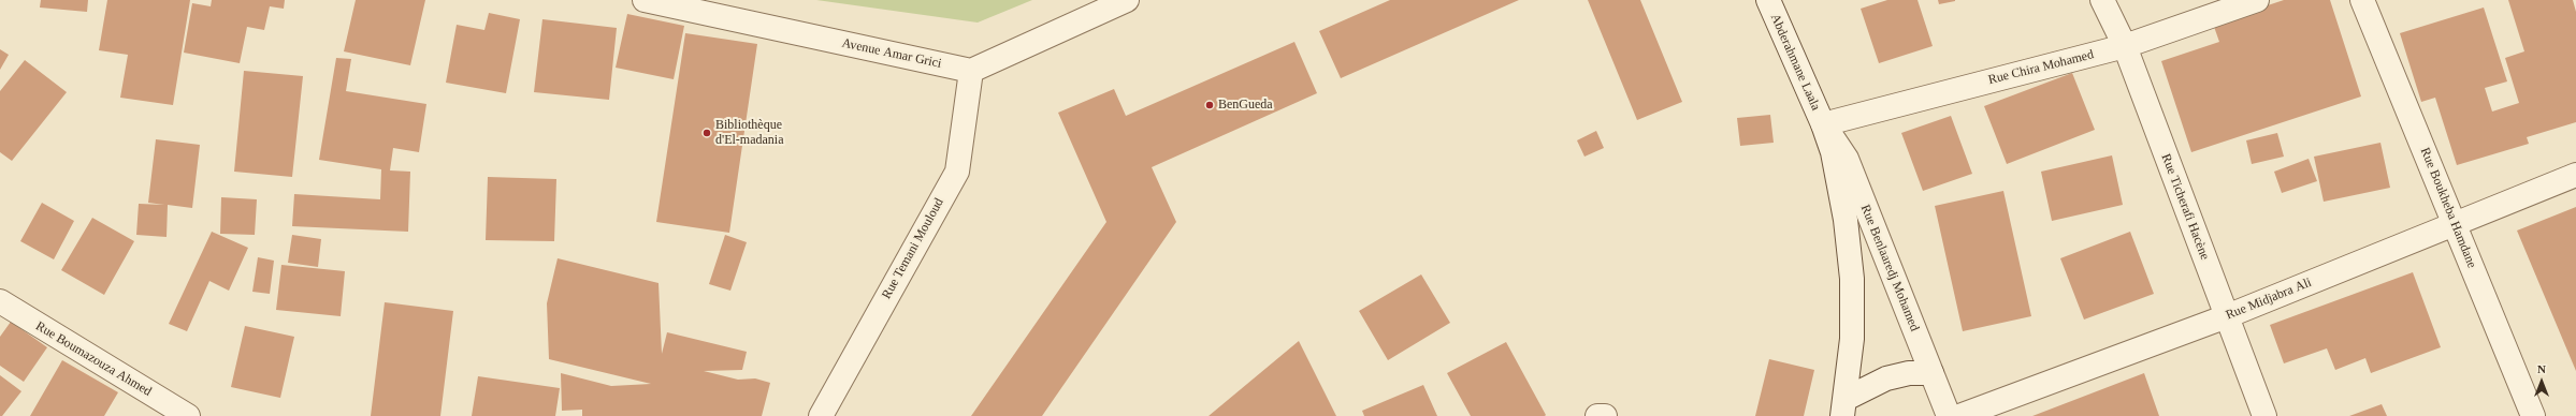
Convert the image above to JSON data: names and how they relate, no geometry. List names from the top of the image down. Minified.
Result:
{"streets":{"street":["Avenue Amar Grici","Abderahmane Laala","Rue Chira Mohamed","Rue Ticherafi Hacène","Rue Boukheba Hamdane","Rue Temani Mouloud","Rue Benlaaredj Mohamed","Rue Midjabra Ali","Rue Boumazouza Ahmed"]},"crossings":[["Avenue Amar Grici","Rue Temani Mouloud"],["Abderahmane Laala","Rue Chira Mohamed"],["Abderahmane Laala","Rue Benlaaredj Mohamed"],["Rue Chira Mohamed","Rue Ticherafi Hacène"],["Rue Chira Mohamed","Rue Benlaaredj Mohamed"],["Rue Ticherafi Hacène","Rue Midjabra Ali"],["Rue Boukheba Hamdane","Rue Midjabra Ali"]],"places":["BenGueda","Bibliothèque d'El-madania"],"north":"top"}
